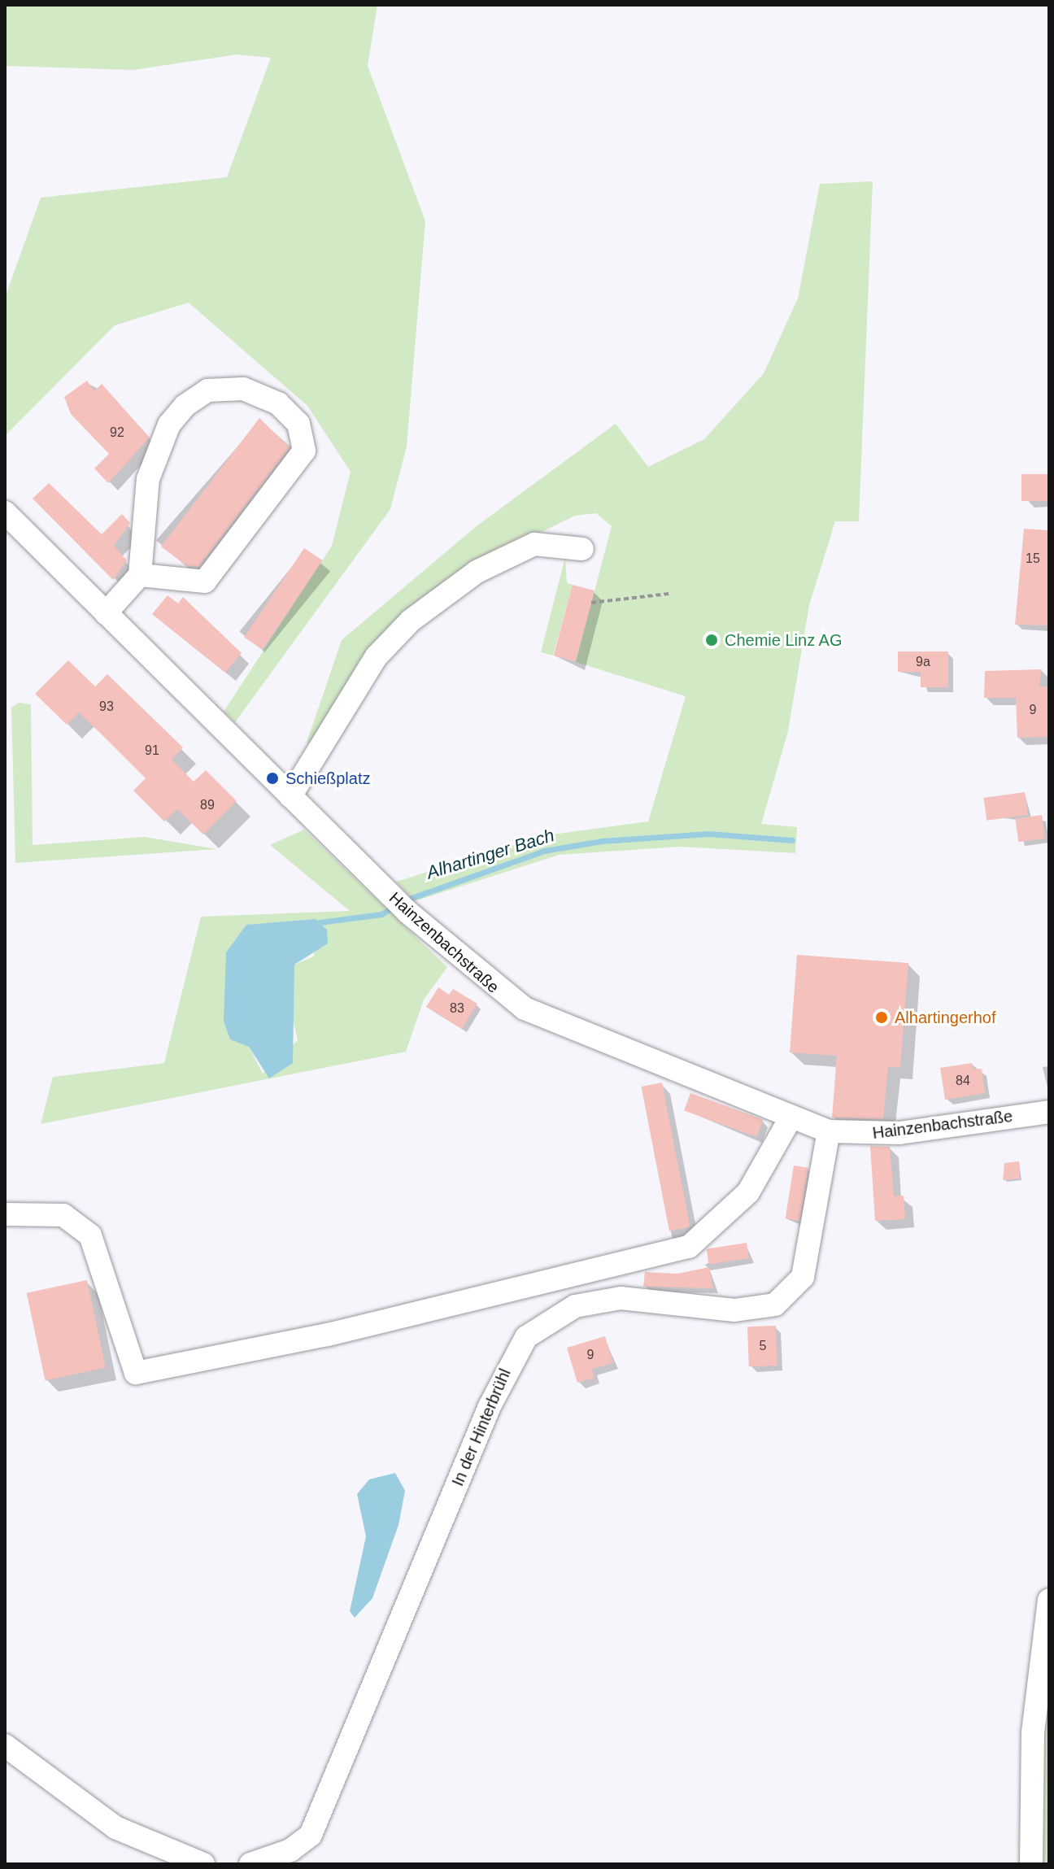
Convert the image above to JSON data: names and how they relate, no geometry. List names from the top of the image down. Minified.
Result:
{"streets":{"street":["Hainzenbachstraße","In der Hinterbrühl"]},"crossings":[["Hainzenbachstraße","In der Hinterbrühl"]],"water":["Alhartinger Bach"],"places":["Chemie Linz AG","Schießplatz","Alhartingerhof"],"house_numbers":["92","15","9a","93","9","91","89","83","84","5","9"]}
